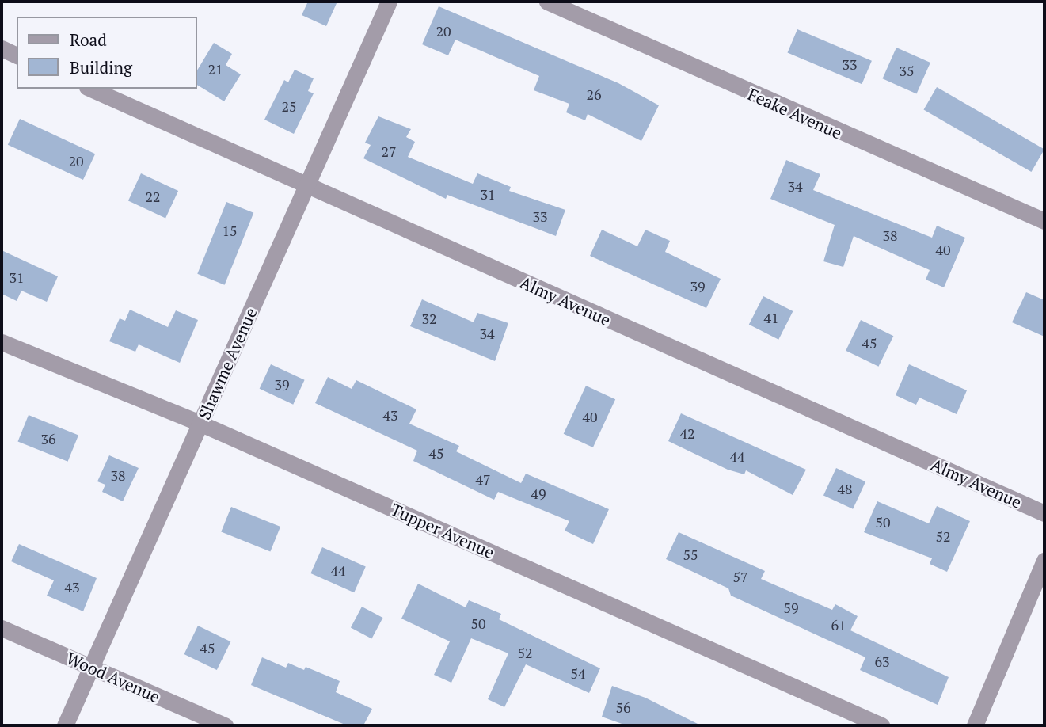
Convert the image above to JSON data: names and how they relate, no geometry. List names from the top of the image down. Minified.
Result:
{"streets":{"street":["Feake Avenue","Almy Avenue","Shawme Avenue","Tupper Avenue","Wood Avenue"]},"crossings":[["Almy Avenue","Shawme Avenue"],["Shawme Avenue","Tupper Avenue"],["Shawme Avenue","Wood Avenue"]],"house_numbers":["20","33","21","35","26","25","27","20","34","31","22","33","15","38","40","31","39","41","32","34","45","39","43","40","42","36","45","44","38","47","48","49","50","52","55","44","57","43","59","50","61","45","52","63","54","56"],"legend":["Road","Building"]}
